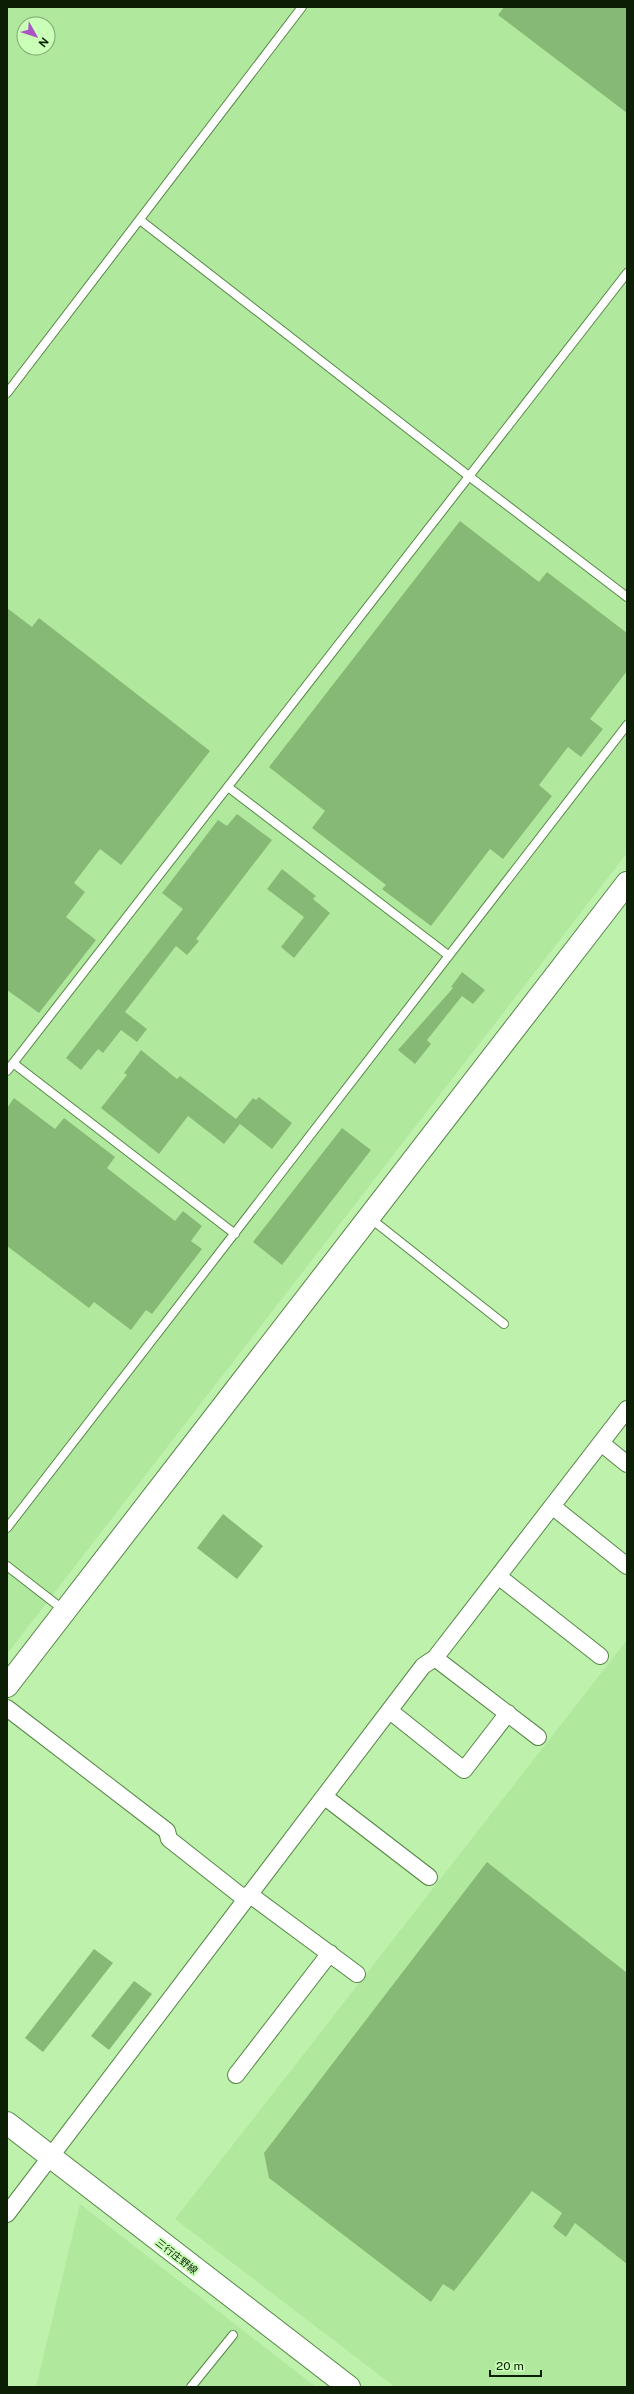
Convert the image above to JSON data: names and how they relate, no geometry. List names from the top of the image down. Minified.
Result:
{"streets":{"street":["三行庄野線"]},"scale_bar":"20 m","north":"bottom right"}
